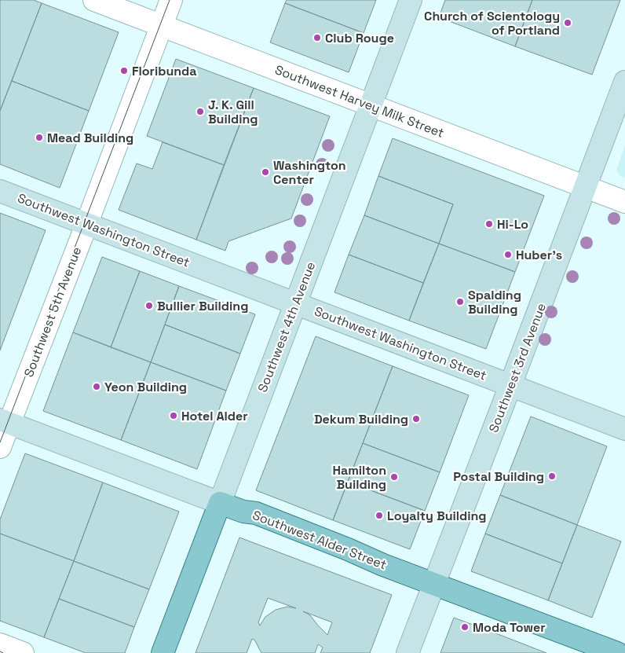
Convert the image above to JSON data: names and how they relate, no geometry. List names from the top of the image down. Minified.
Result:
{"streets":{"main road":["Southwest Washington Street","Southwest 4th Avenue","Southwest 3rd Avenue","Southwest Alder Street"],"street":["Southwest Harvey Milk Street","Southwest 5th Avenue"]},"crossings":[["Southwest Harvey Milk Street","Southwest 5th Avenue"],["Southwest Harvey Milk Street","Southwest 4th Avenue"],["Southwest Harvey Milk Street","Southwest 3rd Avenue"],["Southwest Washington Street","Southwest 5th Avenue"],["Southwest Washington Street","Southwest 4th Avenue"],["Southwest Washington Street","Southwest 3rd Avenue"],["Southwest 5th Avenue","Southwest Alder Street"],["Southwest 4th Avenue","Southwest Alder Street"],["Southwest 3rd Avenue","Southwest Alder Street"]],"places":["Church of Scientology of Portland","Club Rouge","Floribunda","J. K. Gill Building","Mead Building","Washington Center","Hi-Lo","Huber's","Spalding Building","Bullier Building","Yeon Building","Hotel Alder","Dekum Building","Postal Building","Hamilton Building","Loyalty Building","Moda Tower"]}
